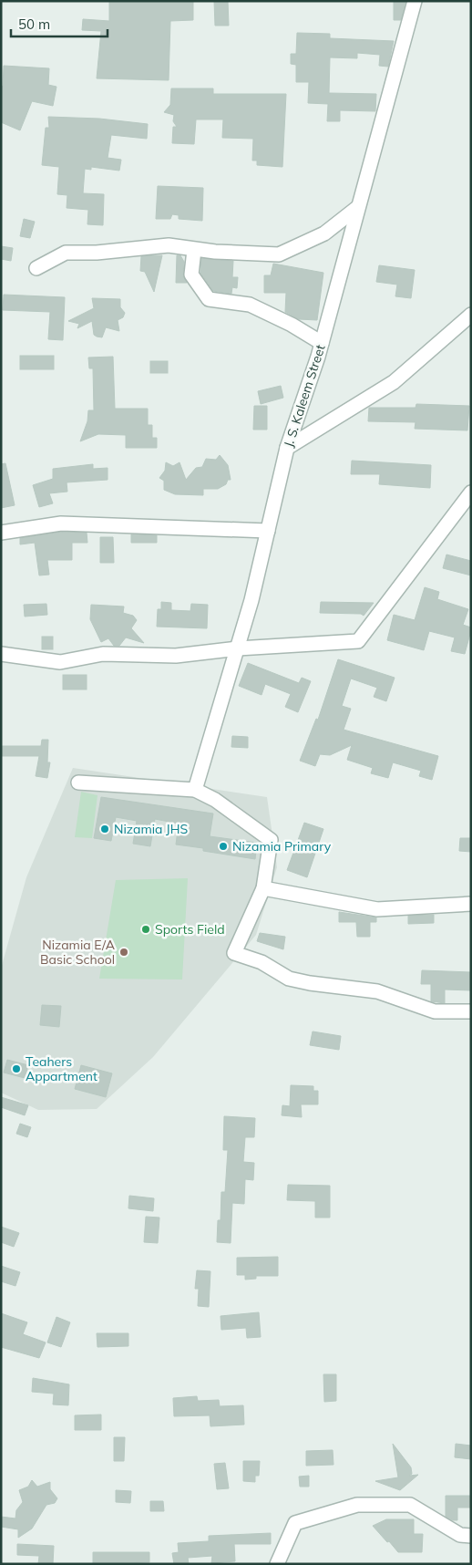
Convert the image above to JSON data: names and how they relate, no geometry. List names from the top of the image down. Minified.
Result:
{"streets":{"street":["J. S. Kaleem Street"]},"places":["Nizamia JHS","Nizamia Primary","Sports Field","Nizamia E/A Basic School","Teahers Appartment"],"scale_bar":"50 m"}
